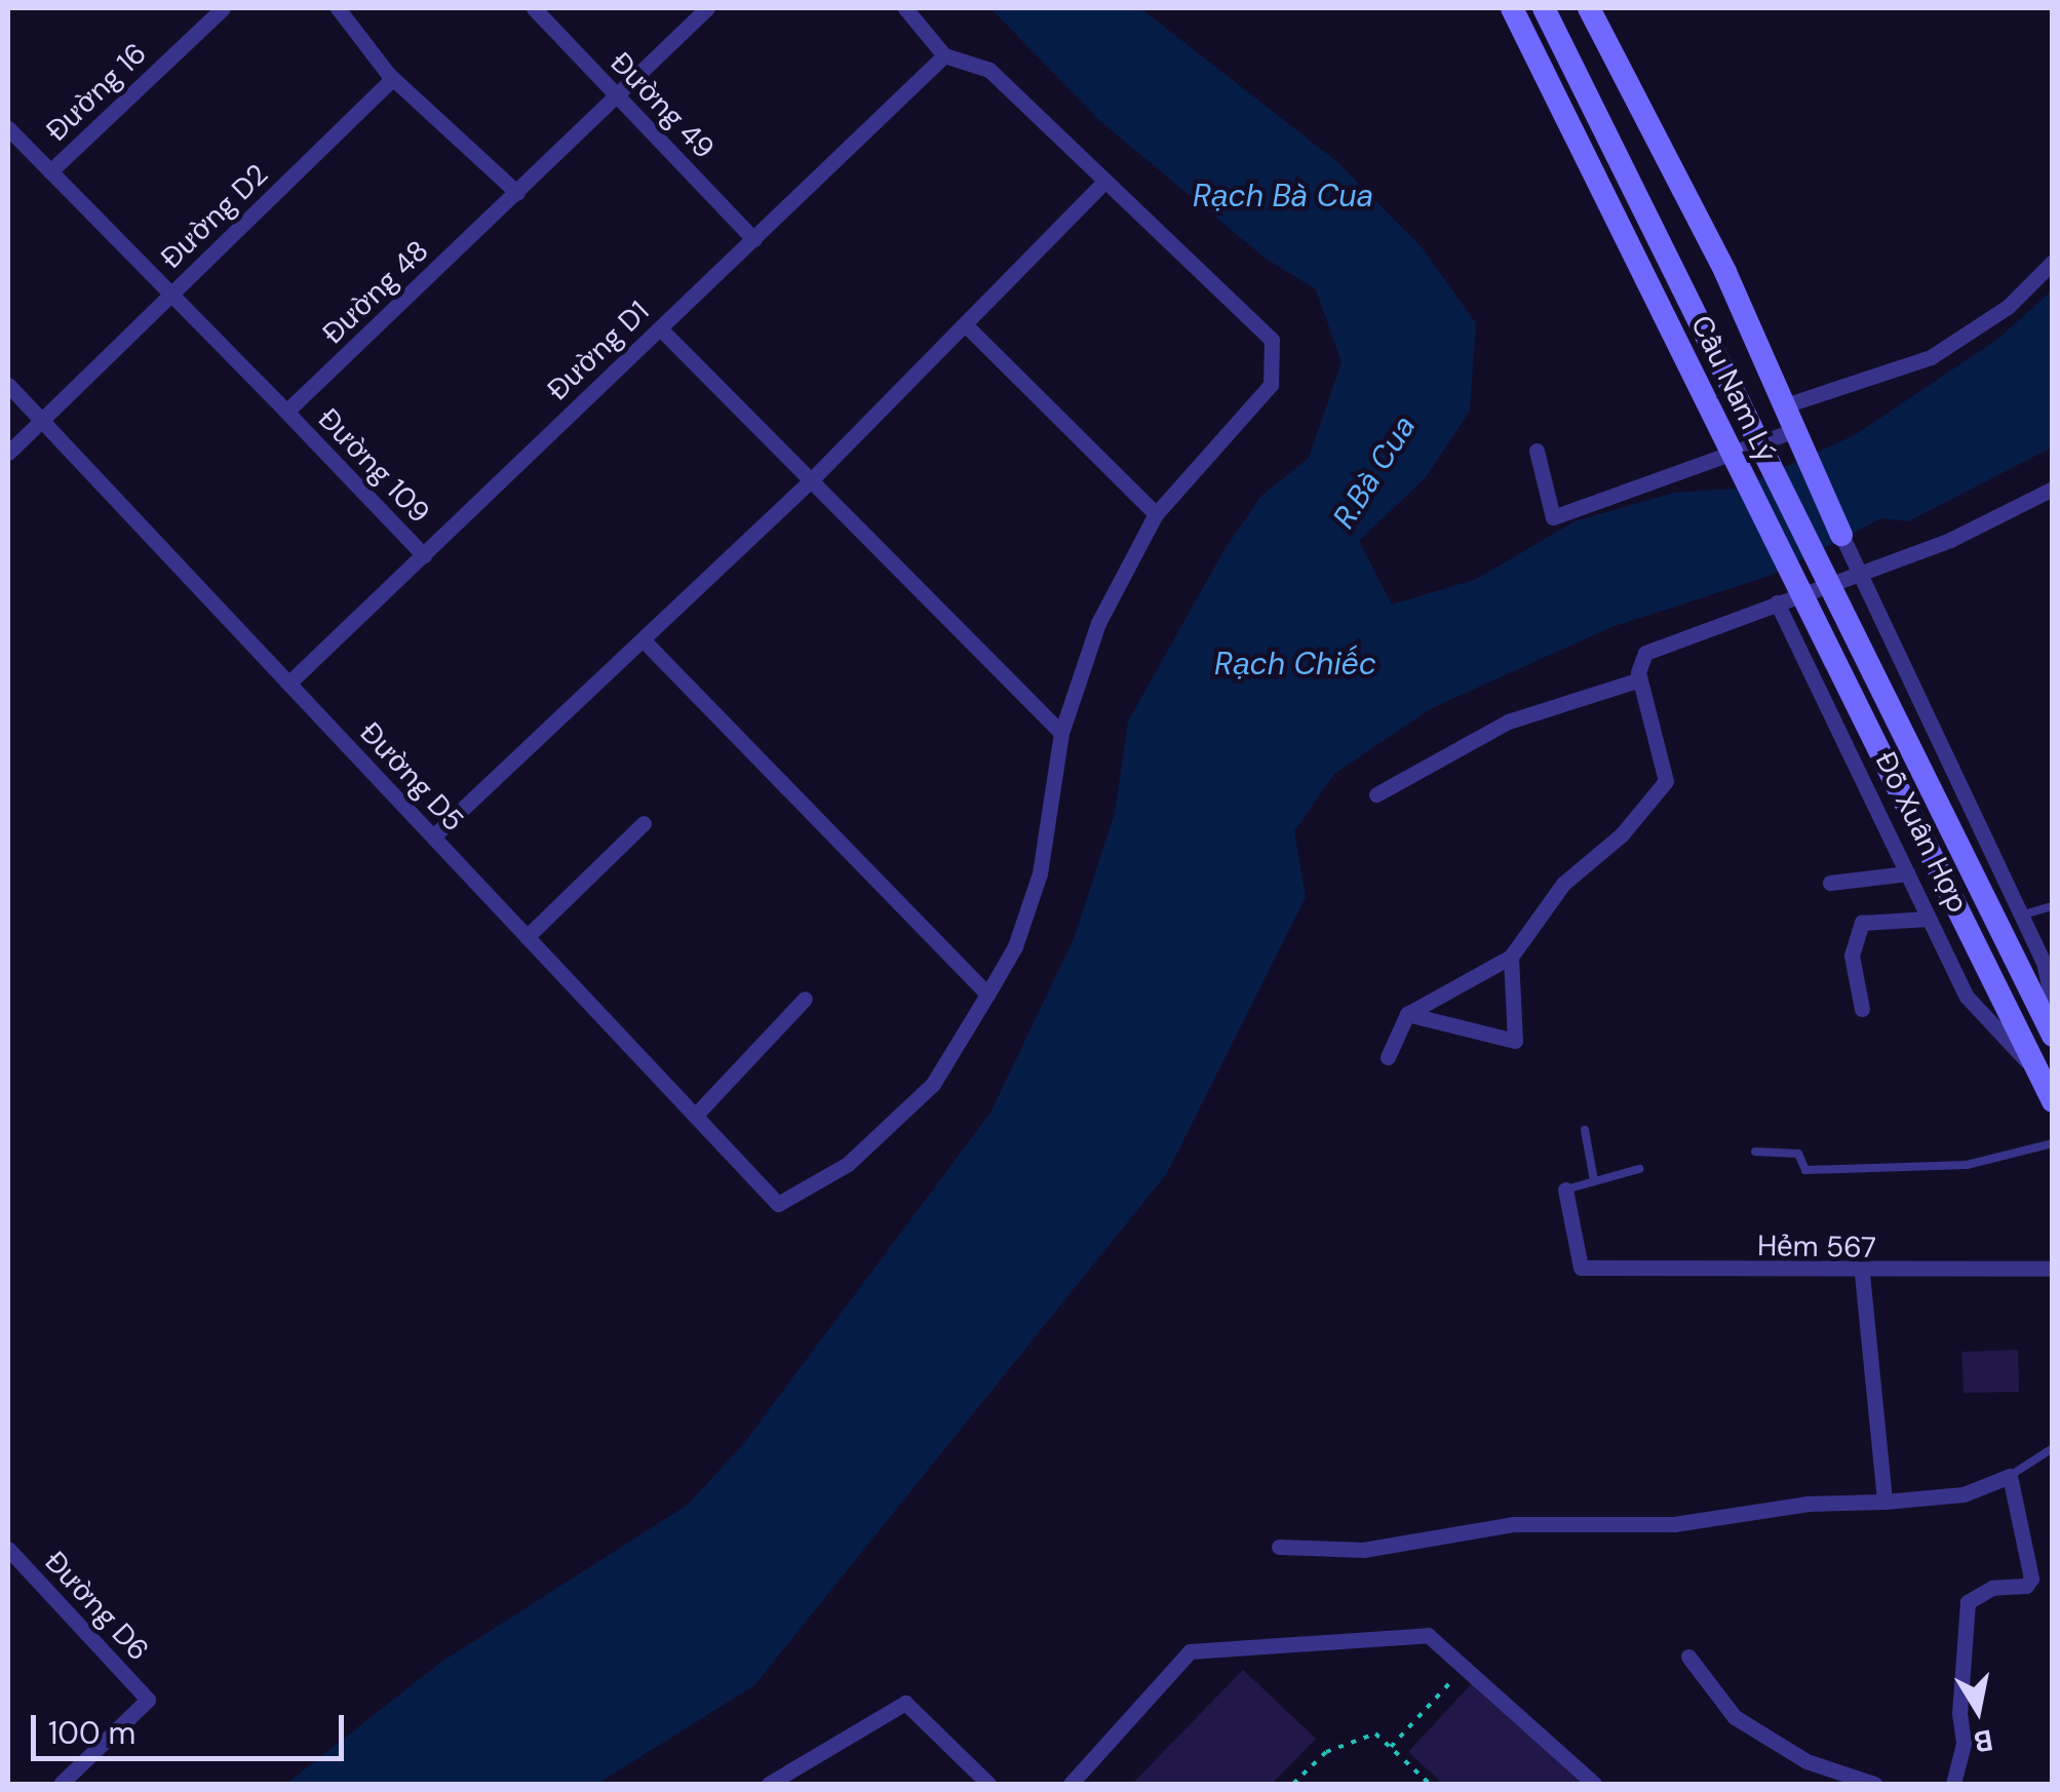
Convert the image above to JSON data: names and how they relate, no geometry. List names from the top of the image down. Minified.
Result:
{"streets":{"main road":["Cầu Nam Lý","Đỗ Xuân Hợp"],"street":["Đường 16","Đường 49","Đường D2","Đường 48","Đường D1","Đường 109","Đường D5","Hẻm 567","Đường D6"]},"crossings":[["Đường 49","Đường 48"],["Đường 49","Đường D1"],["Đường D2","Đường D5"],["Đường 48","Đường 109"],["Đường D1","Đường 109"],["Đường D1","Đường D5"],["Cầu Nam Lý","Đỗ Xuân Hợp"]],"water":["Rạch Bà Cua","R.Bà Cua","Rạch Chiếc"],"scale_bar":"100 m","north":"bottom"}
